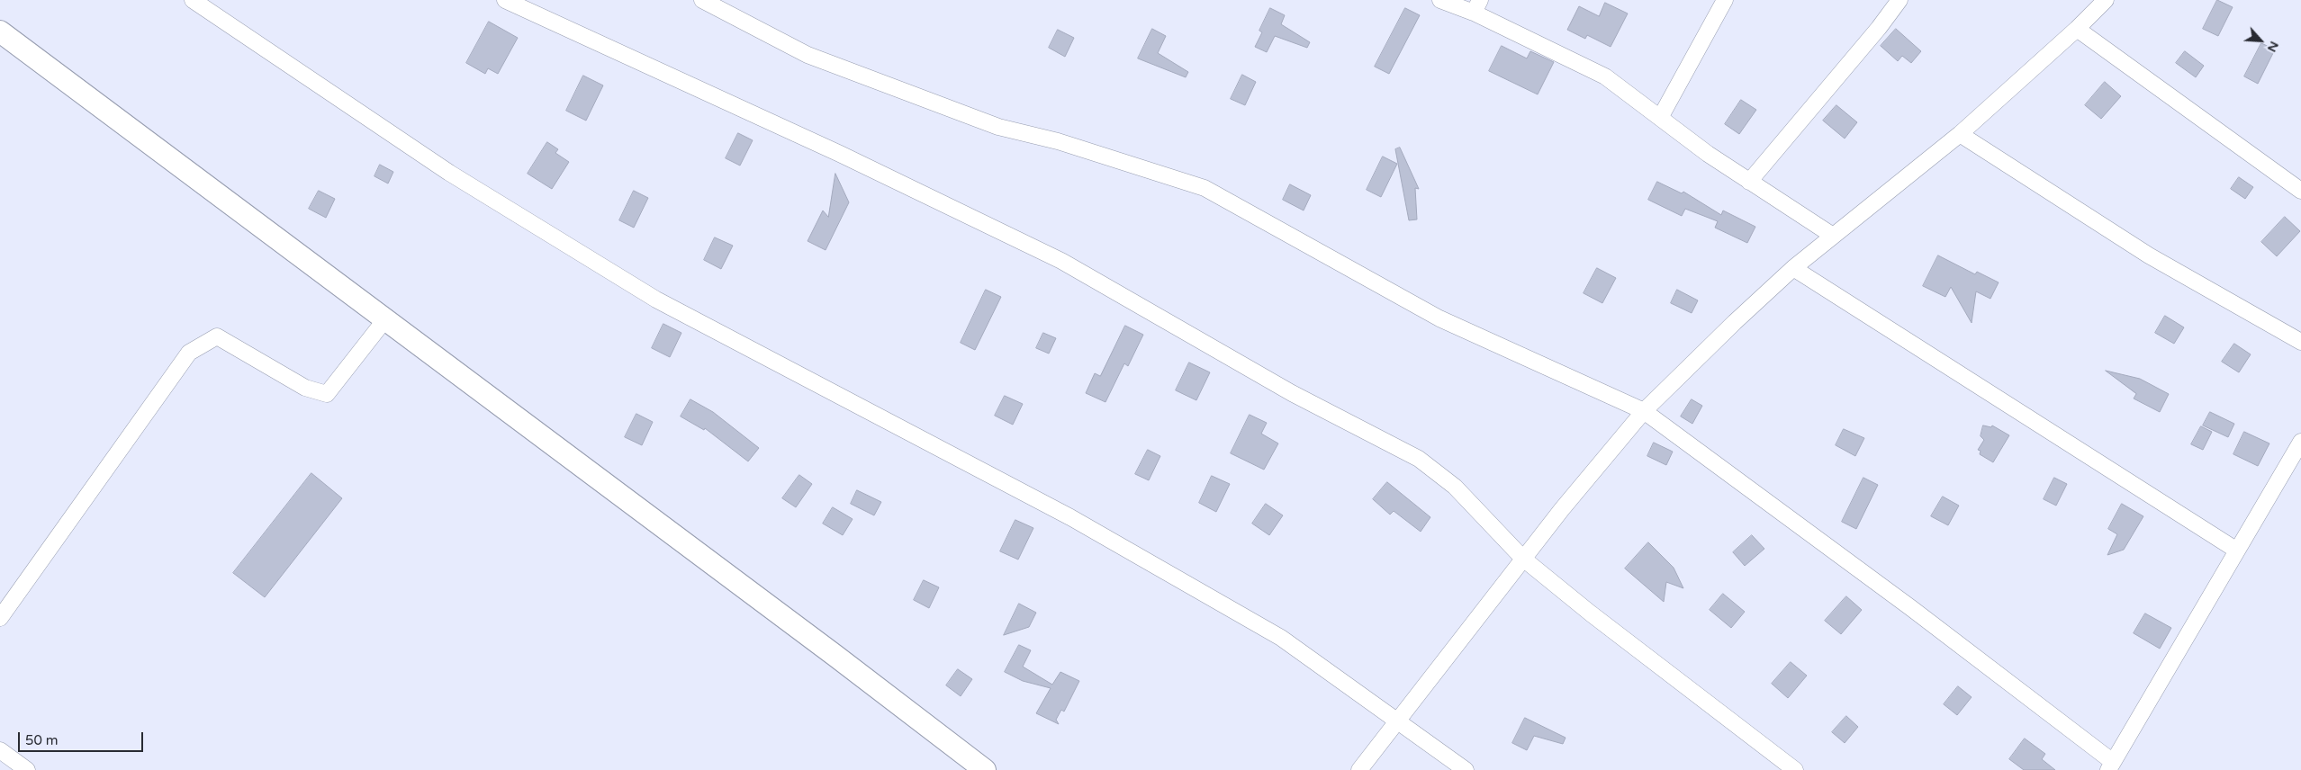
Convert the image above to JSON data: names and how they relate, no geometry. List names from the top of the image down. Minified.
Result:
{"scale_bar":"50 m","north":"bottom right"}
